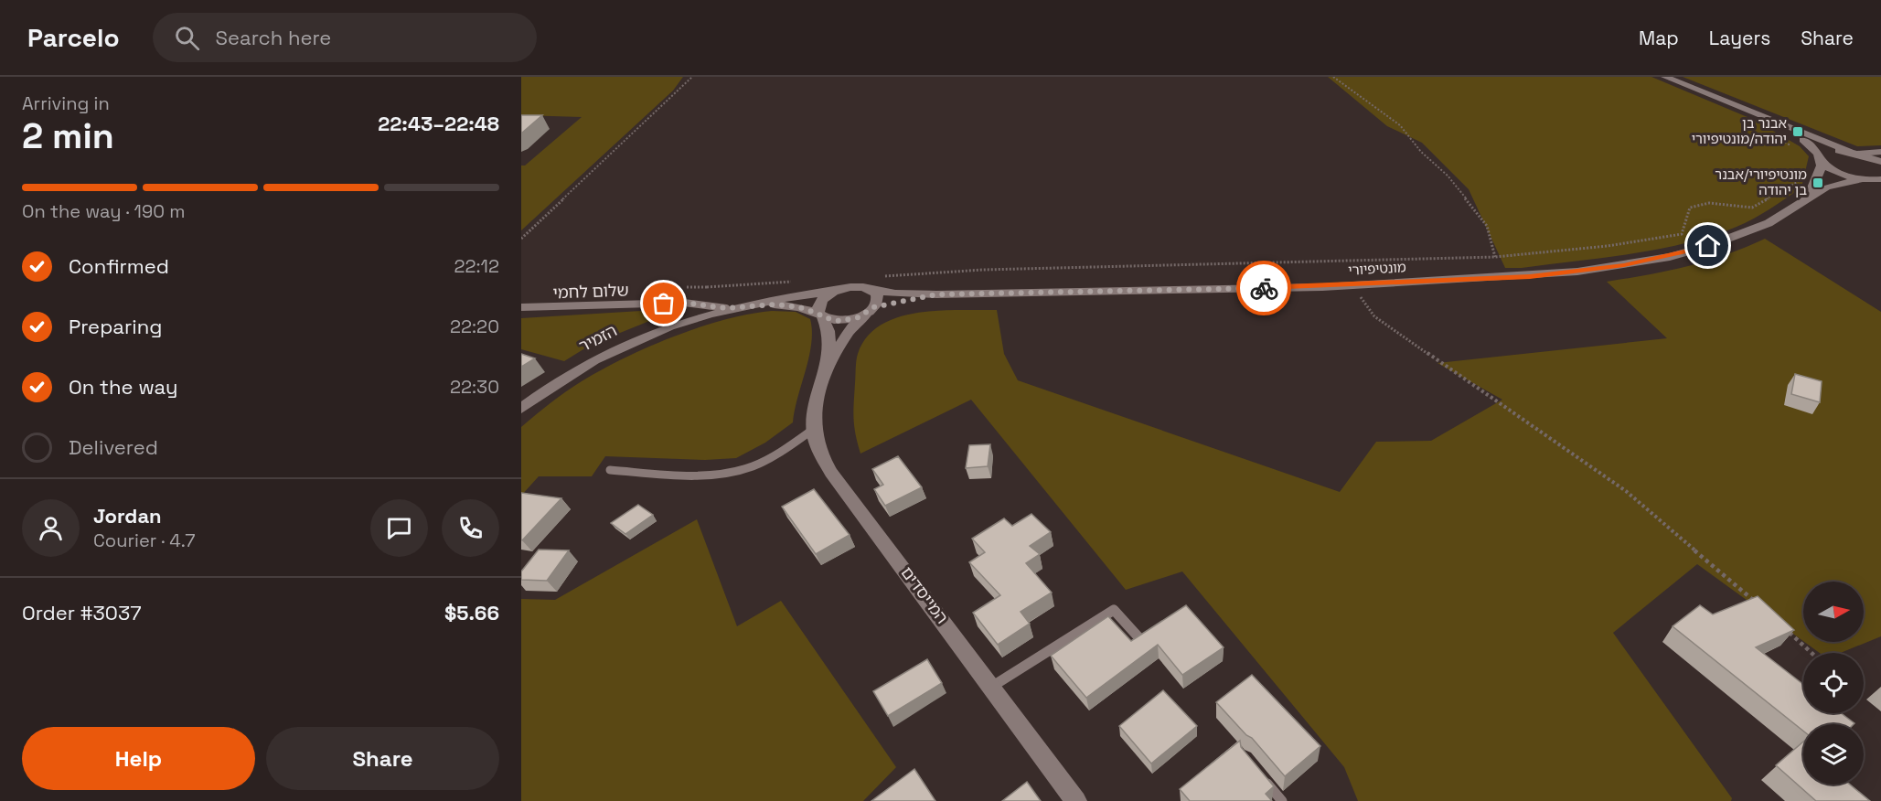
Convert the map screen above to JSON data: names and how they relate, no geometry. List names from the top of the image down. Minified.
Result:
{"streets":{"street":["מונטיפיורי","הזמיר","המייסדים"],"lane":["שלום לחמי"]},"crossings":[["מונטיפיורי","הזמיר"],["מונטיפיורי","המייסדים"],["שלום לחמי","הזמיר"],["הזמיר","המייסדים"]],"places":{"transit":["אבנר בן יהודה/מונטיפיורי","מונטיפיורי/אבנר בן יהודה"]},"north":"right","page":{"header":"Parcelo","search":"Search here","nav":["Map","Layers","Share"],"heading":["2 min","Arriving in","22:43–22:48"],"panel":["Jordan","Courier · 4.7","Order #3037","$5.66"],"bar":"On the way · 190 m","list":[["Confirmed","22:12"],["Preparing","22:20"],["On the way","22:30"],"Delivered"],"buttons":["Help","Share"]}}
